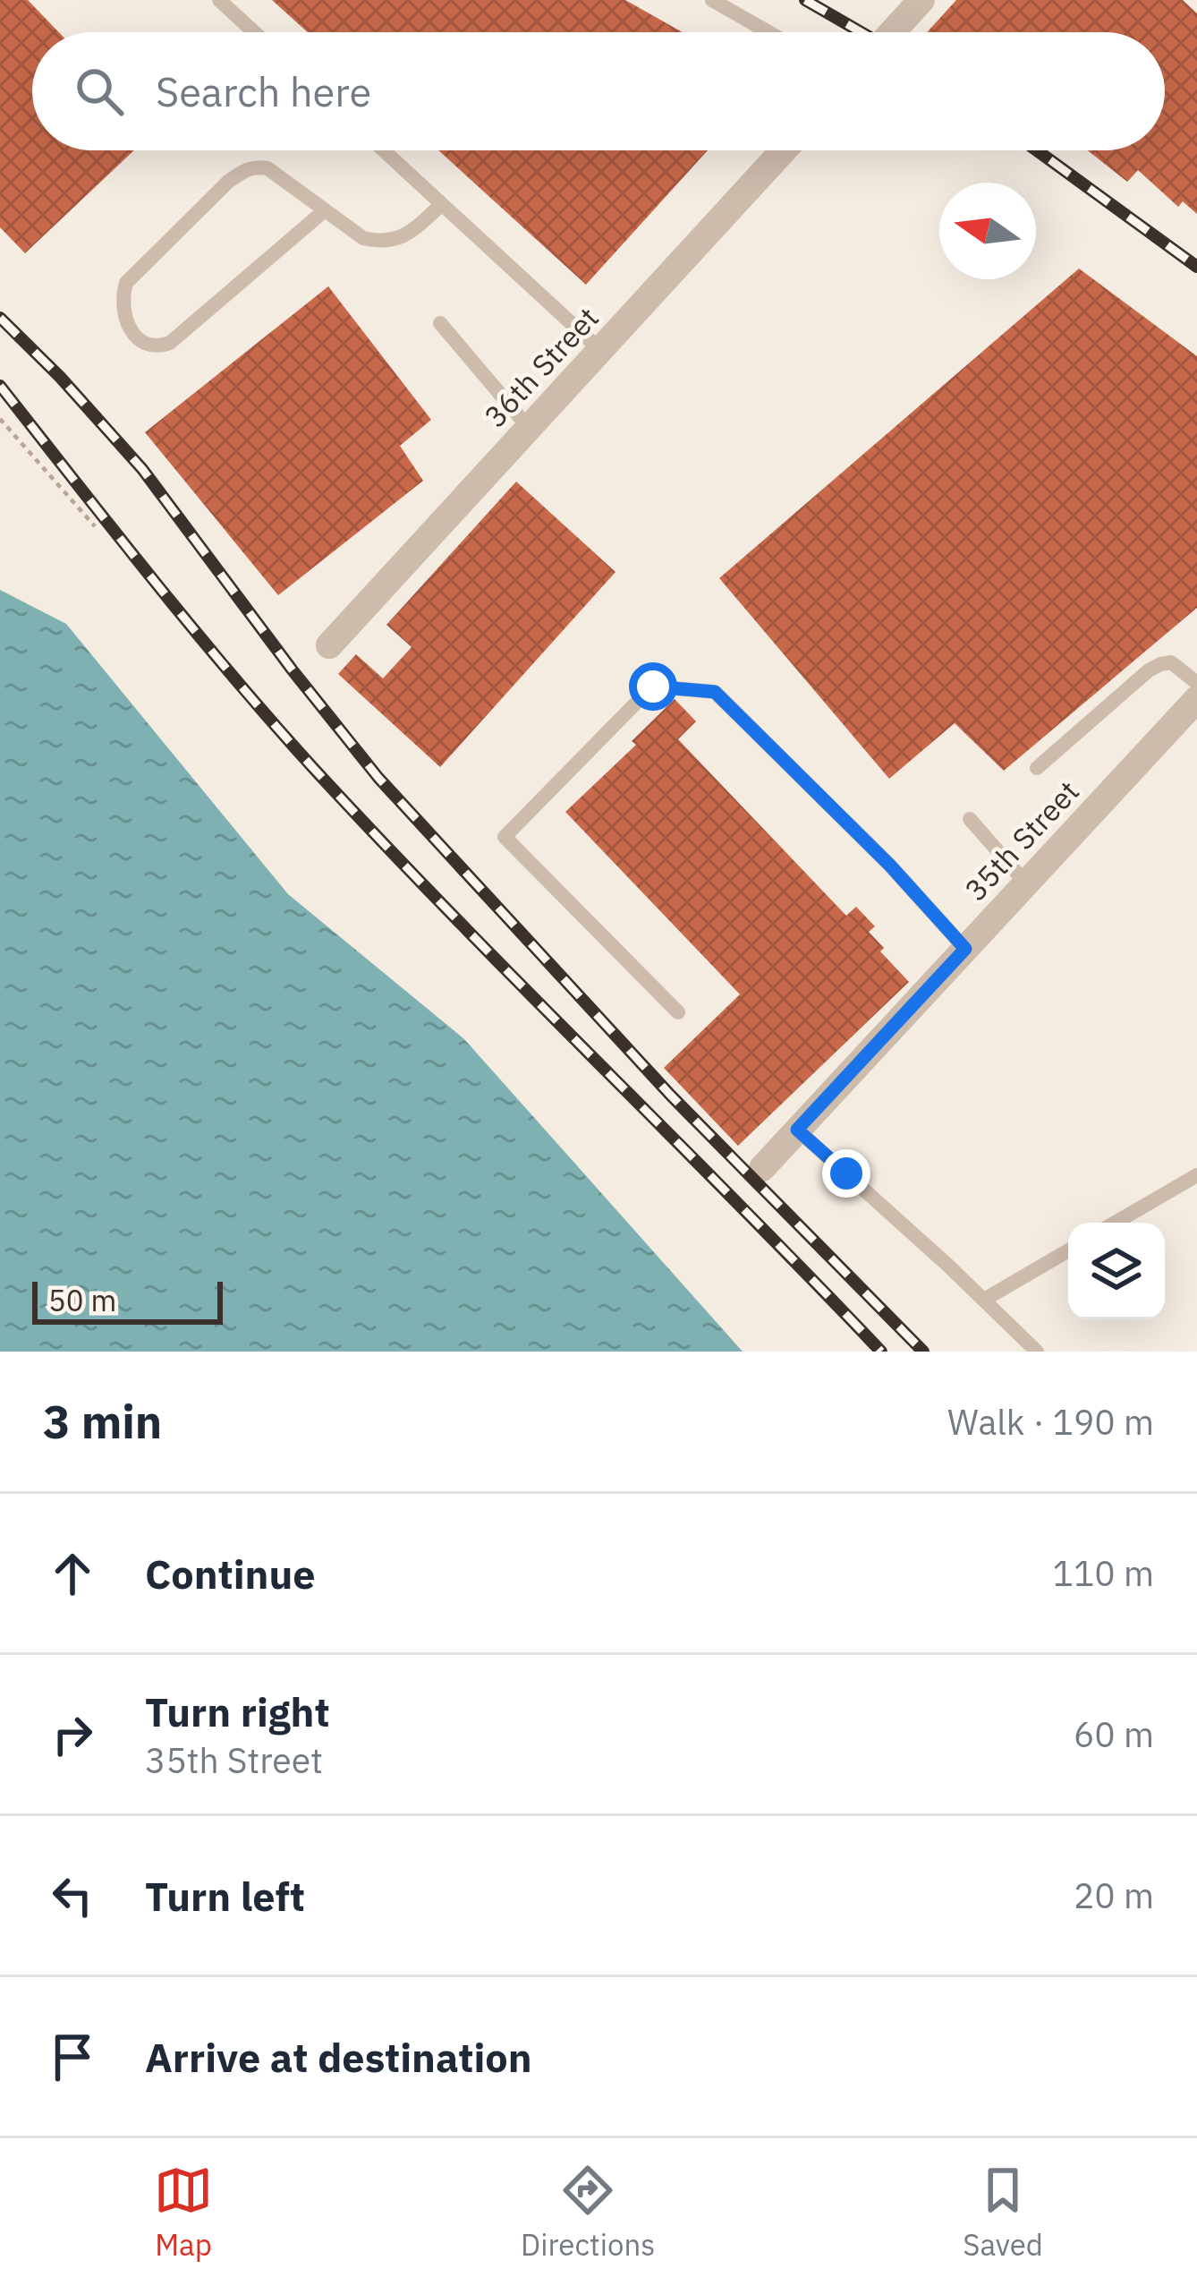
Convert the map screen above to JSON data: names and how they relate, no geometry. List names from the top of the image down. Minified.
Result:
{"streets":{"street":["36th Street","35th Street"]},"scale_bar":"50 m","north":"left","page":{"search":"Search here","scale":"50 m","heading":["3 min","Walk · 190 m"],"list":[["Continue","110 m"],["Turn right","35th Street","60 m"],["Turn left","20 m"],"Arrive at destination"],"nav":["Map","Directions","Saved"]}}
